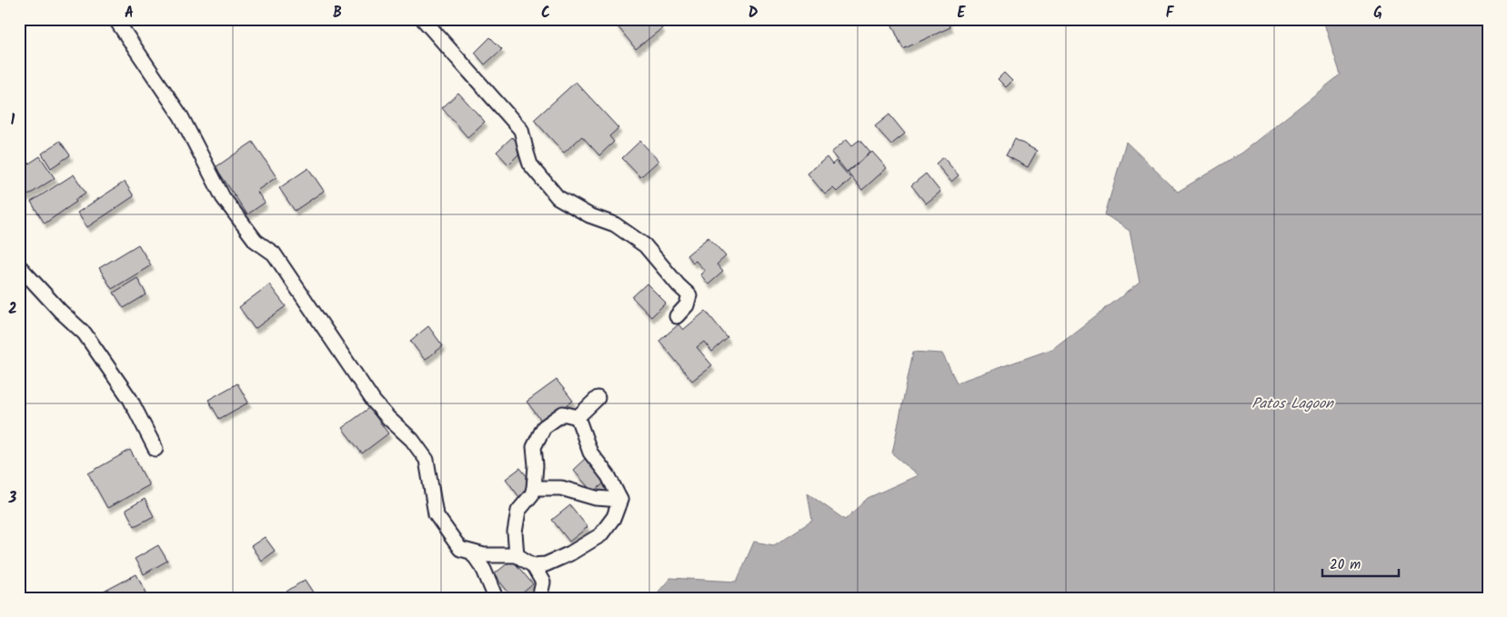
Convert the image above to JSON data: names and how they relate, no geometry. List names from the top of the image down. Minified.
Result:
{"water":["Patos Lagoon"],"scale_bar":"20 m","grid":{"columns":["A","B","C","D","E","F","G"],"rows":["1","2","3"]}}
